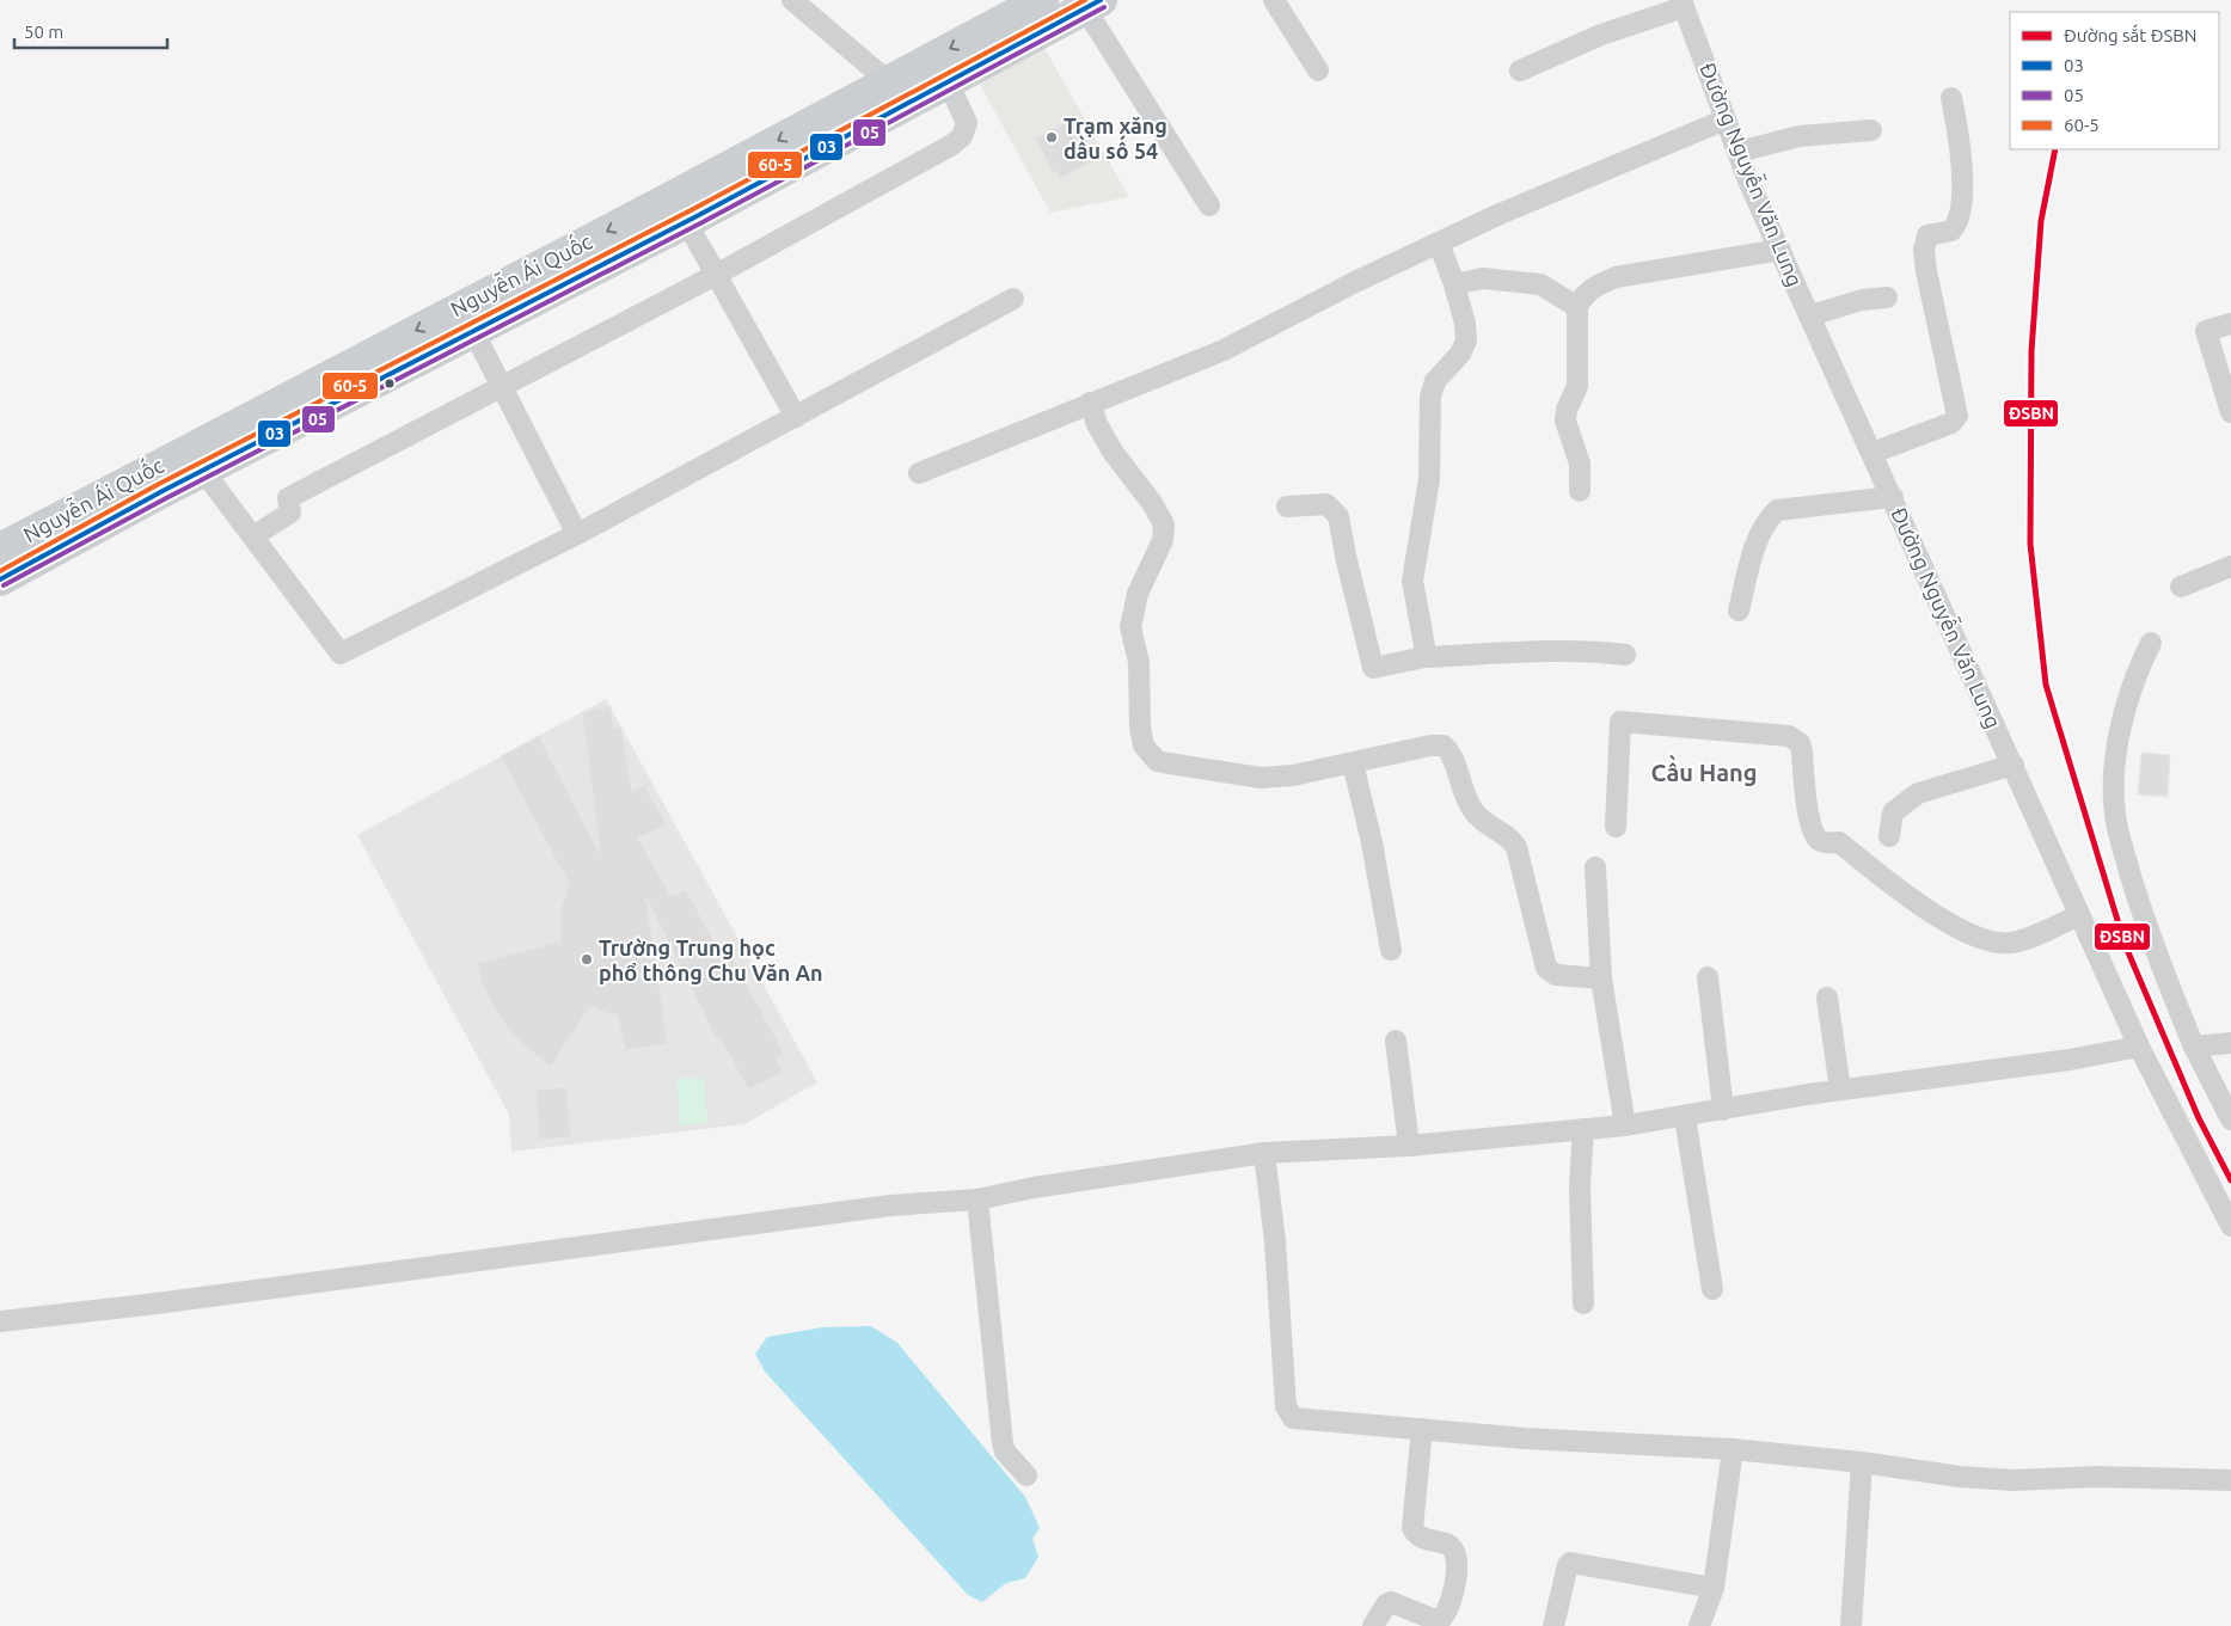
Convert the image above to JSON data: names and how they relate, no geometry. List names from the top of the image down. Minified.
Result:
{"streets":{"main road":["Nguyễn Ái Quốc"],"street":["Đường Nguyễn Văn Lung"]},"districts":["Cầu Hang"],"places":["Trạm xăng dầu số 54","Trường Trung học phổ thông Chu Văn An"],"lines":["transit line 03","transit line 60-5","transit line 05","rail line ĐSBN"],"legend":["Đường sắt ĐSBN","03","05","60-5"],"scale_bar":"50 m"}
